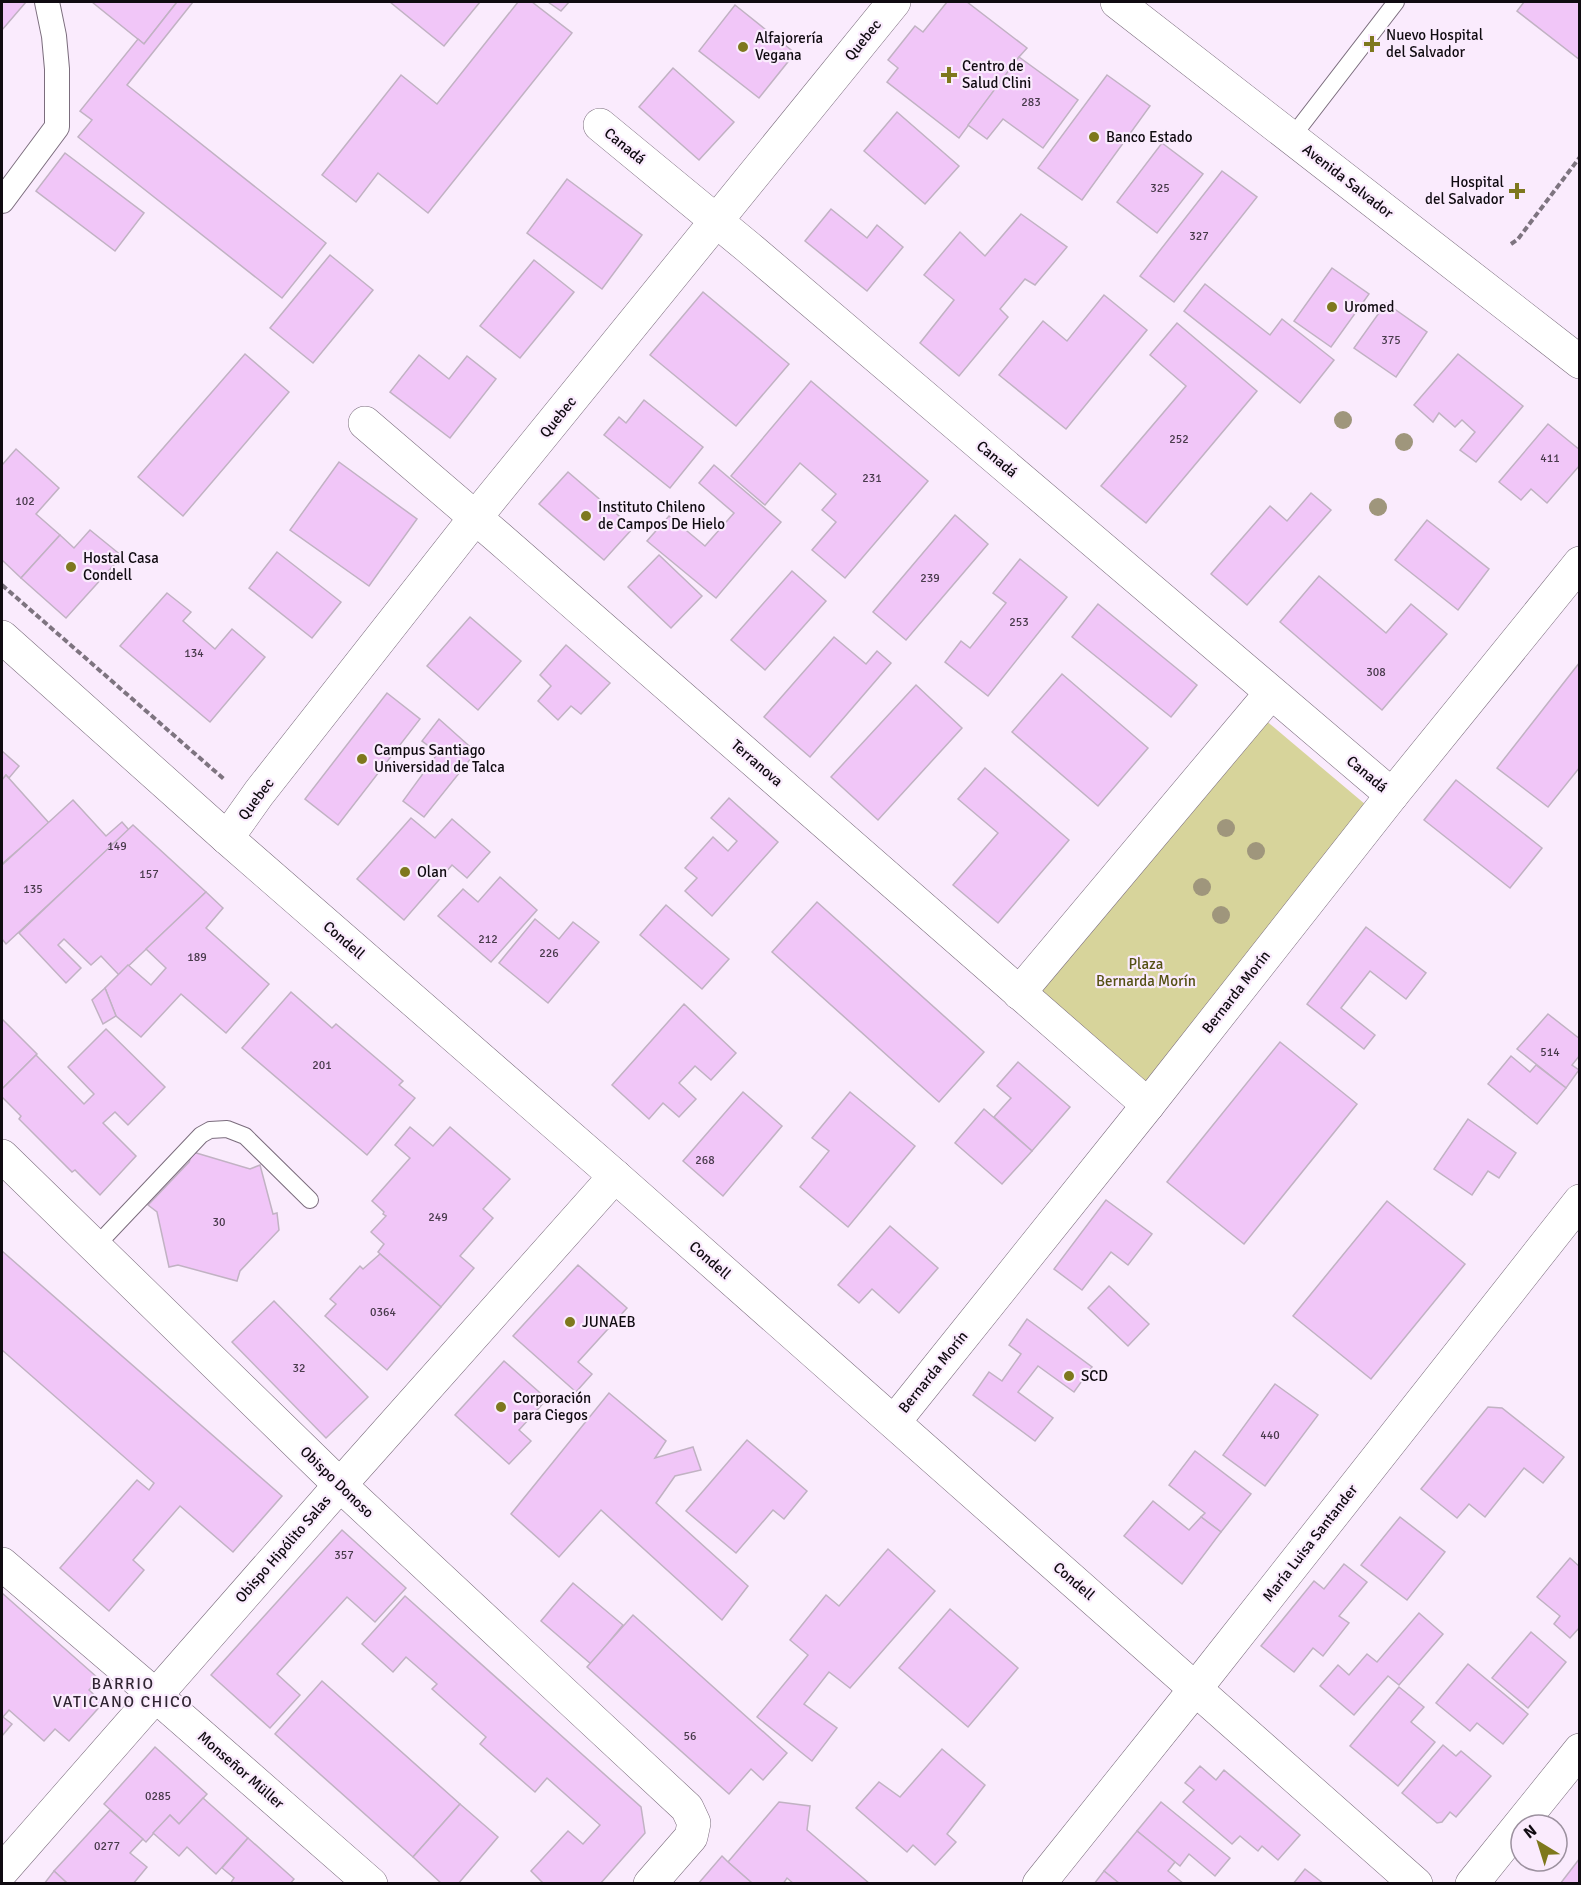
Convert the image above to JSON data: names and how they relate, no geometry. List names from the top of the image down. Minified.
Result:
{"streets":{"street":["Quebec","Canadá","Avenida Salvador","Terranova","Condell","Bernarda Morín","Obispo Donoso","María Luisa Santander","Obispo Hipólito Salas","Monseñor Müller"]},"crossings":[["Quebec","Canadá"],["Quebec","Terranova"],["Quebec","Condell"],["Canadá","Bernarda Morín"],["Terranova","Bernarda Morín"],["Condell","Bernarda Morín"],["Condell","María Luisa Santander"],["Condell","Obispo Hipólito Salas"],["Obispo Donoso","Obispo Hipólito Salas"],["Obispo Hipólito Salas","Monseñor Müller"]],"districts":["BARRIO VATICANO CHICO"],"parks":["Plaza Bernarda Morín"],"places":{"health":["Nuevo Hospital del Salvador","Centro de Salud Clini","Hospital del Salvador"],"other":["Alfajorería Vegana","Banco Estado","Uromed","Instituto Chileno de Campos De Hielo","Hostal Casa Condell","Campus Santiago Universidad de Talca","Olan","JUNAEB","SCD","Corporación para Ciegos"]},"house_numbers":["283","325","327","375","252","411","231","102","239","253","134","308","149","157","135","212","226","189","514","201","268","249","30","0364","32","440","357","56","0285","0277"],"north":"top left"}
